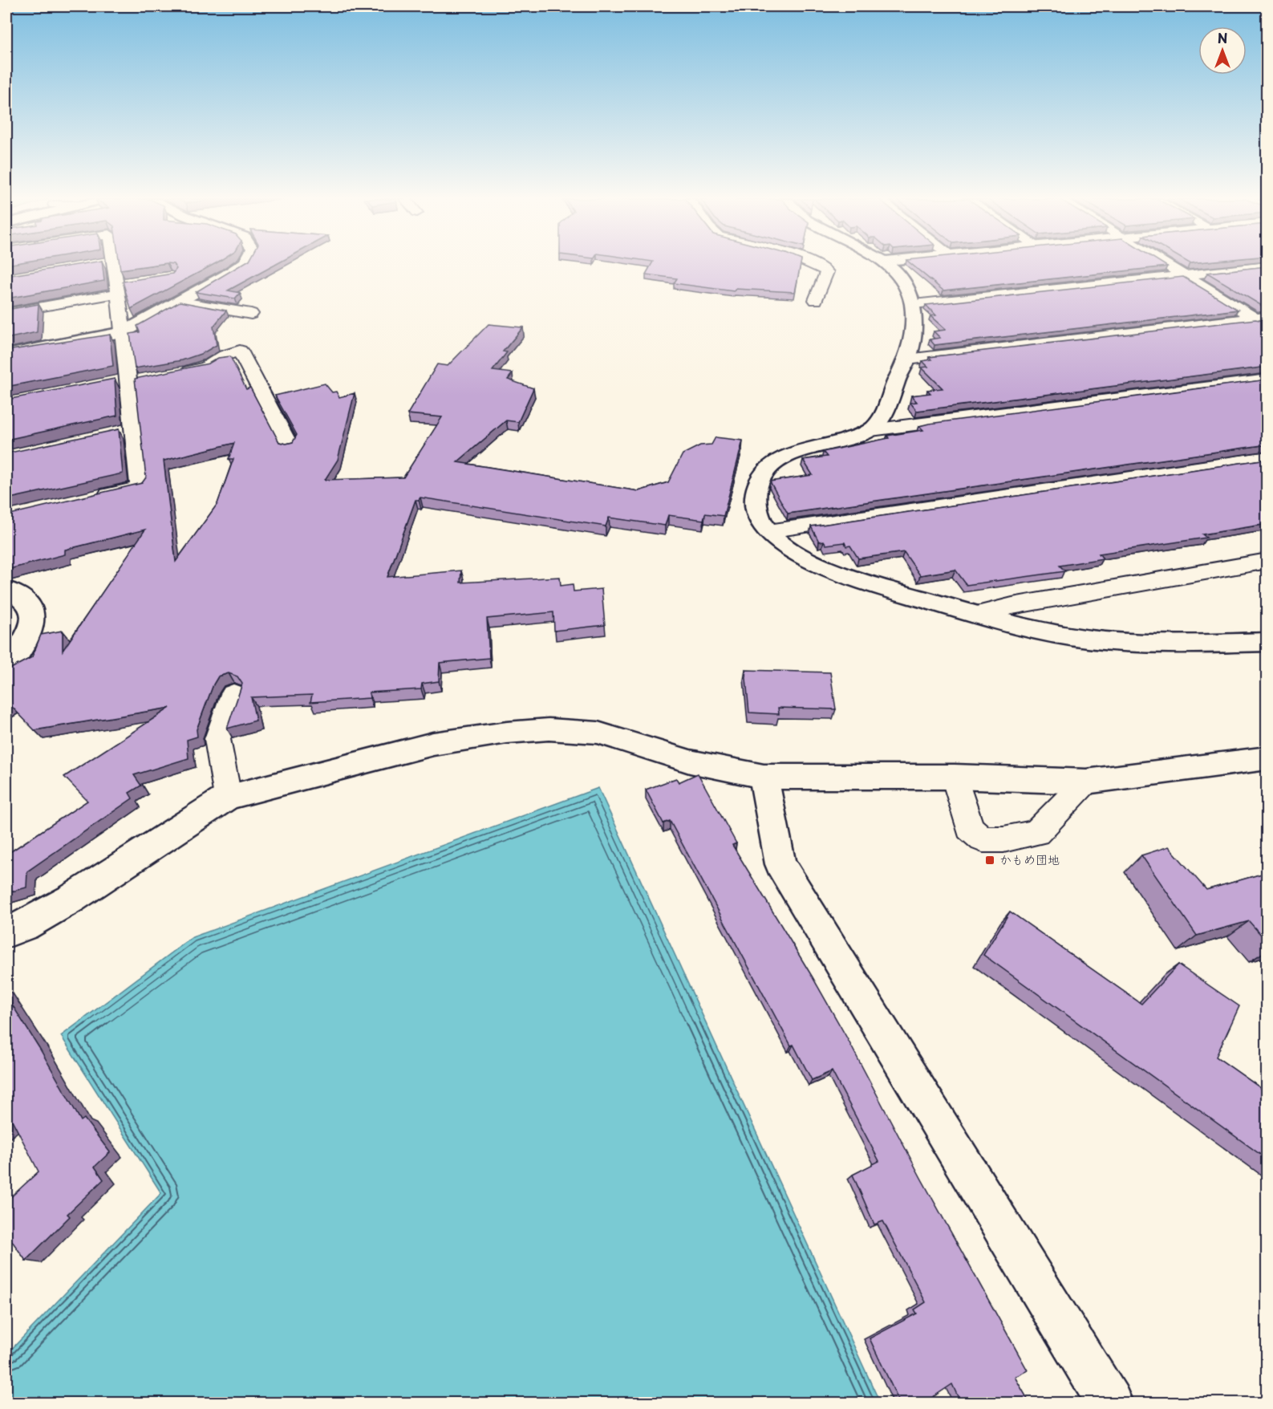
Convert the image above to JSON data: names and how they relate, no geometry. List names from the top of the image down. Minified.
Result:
{"places":{"transit":["かもめ団地"]},"north":"top"}
